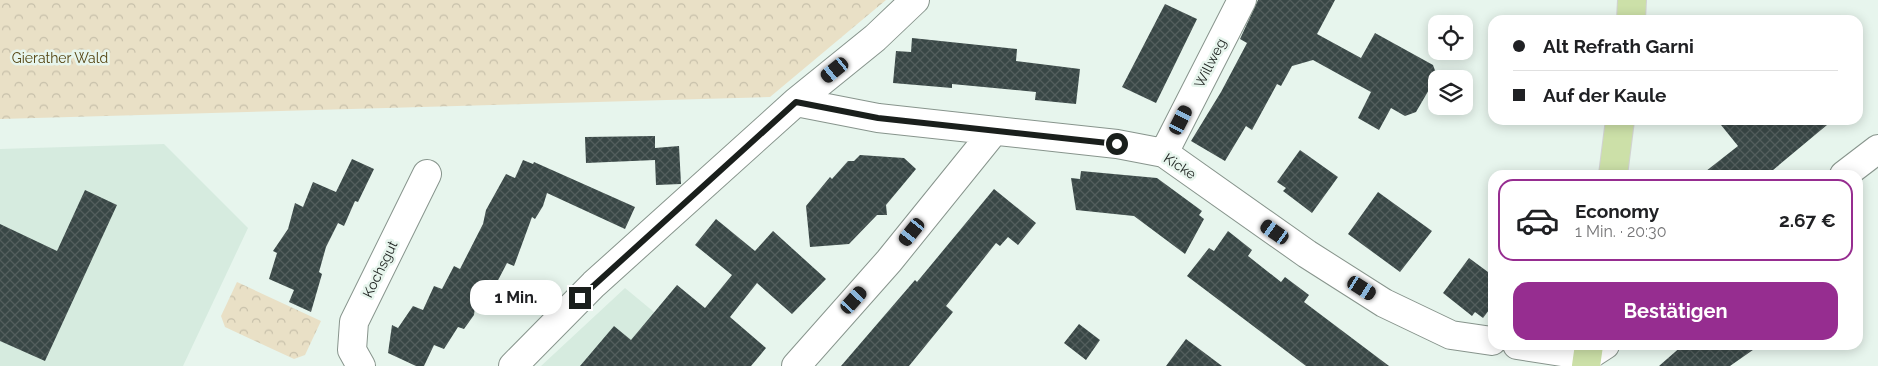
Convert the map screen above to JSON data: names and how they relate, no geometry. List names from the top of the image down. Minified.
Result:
{"streets":{"street":["Willweg","Kicke","Kochsgut"]},"crossings":[["Willweg","Kicke"]],"parks":["Gierather Wald"],"page":{"banner":["Alt Refrath Garni","Auf der Kaule"],"list":[{"name":"Economy","note":"1 Min. · 20:30","value":"2.67 €"}],"buttons":"Bestätigen","bubble":"1 Min."}}
